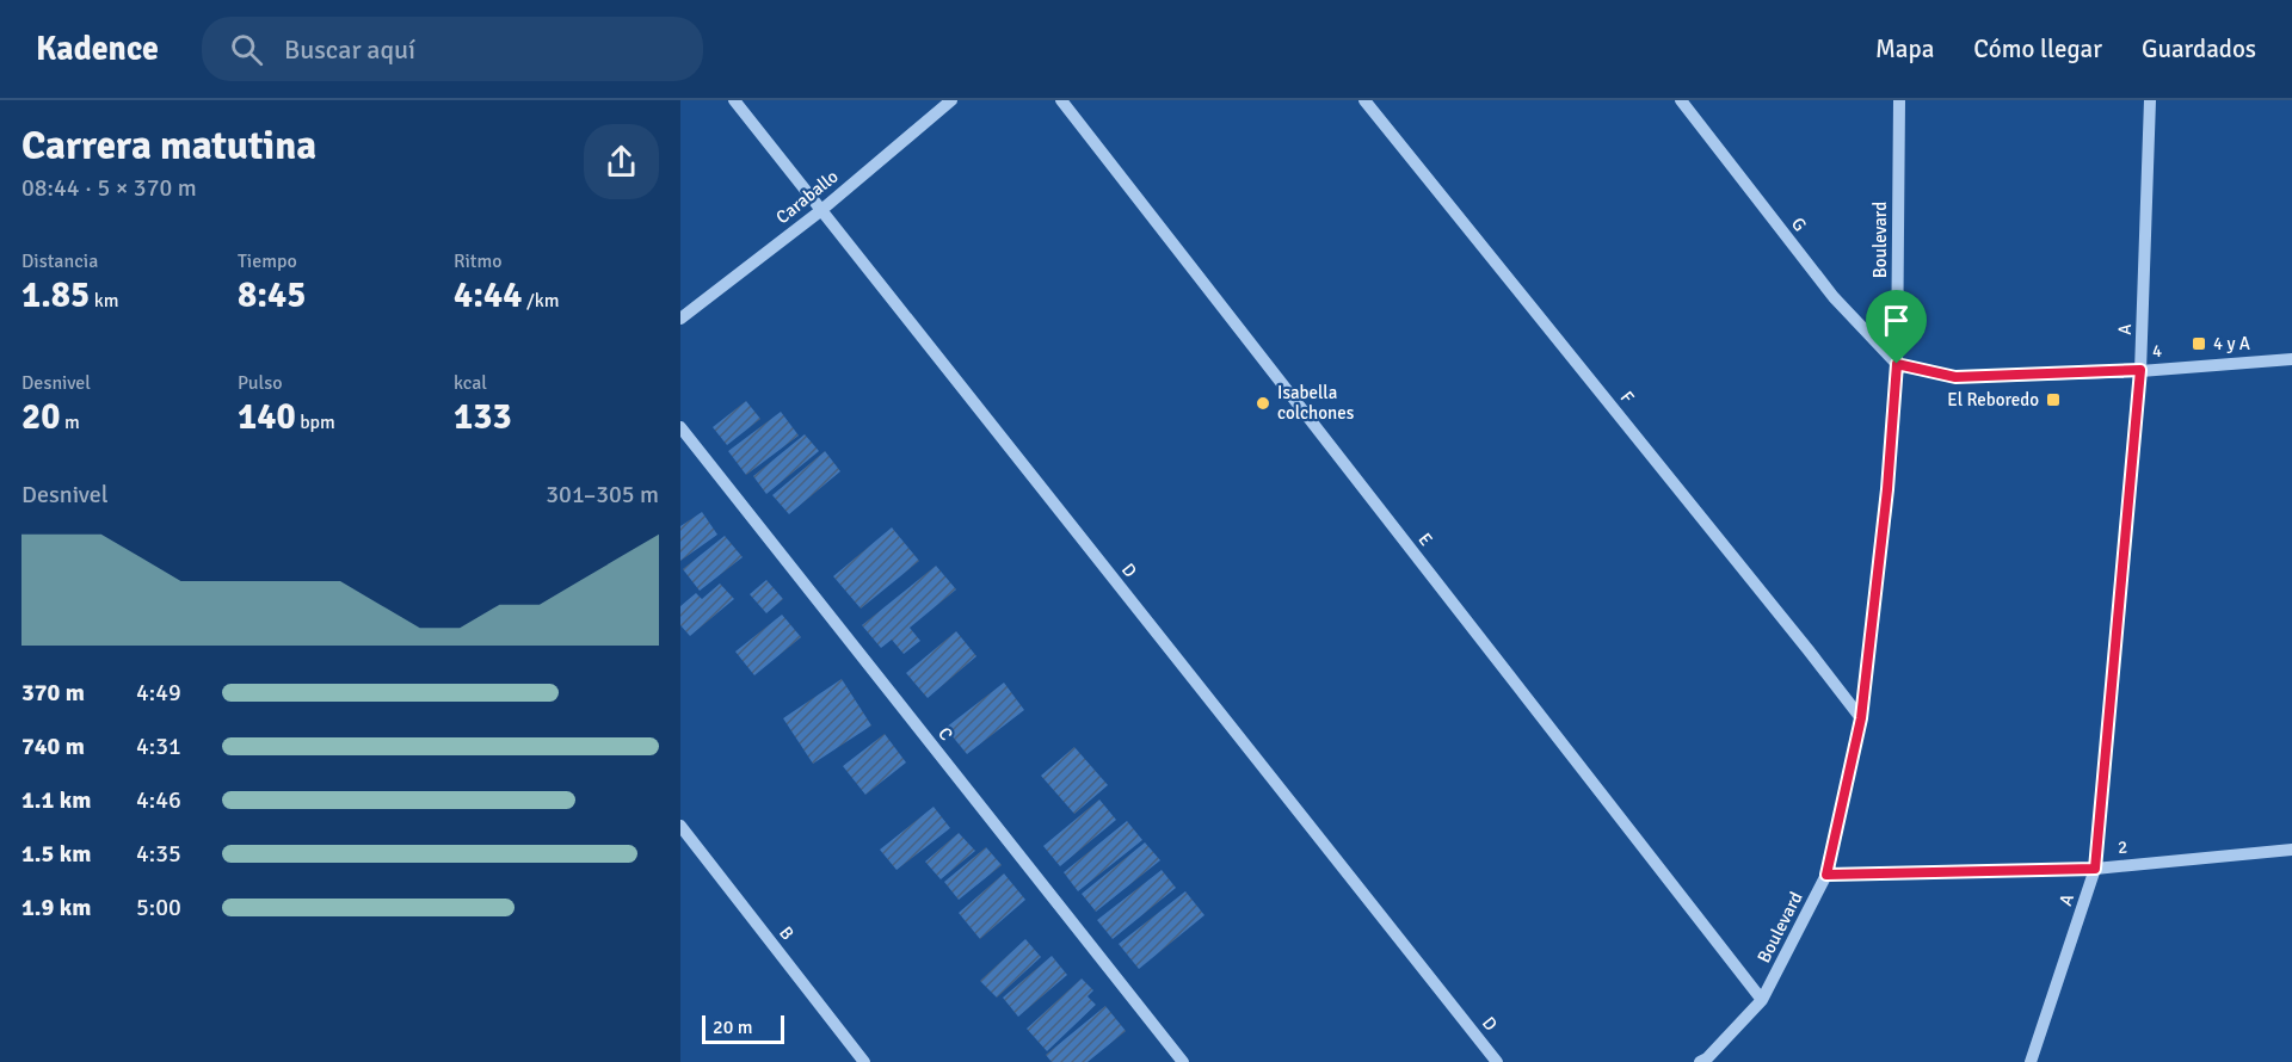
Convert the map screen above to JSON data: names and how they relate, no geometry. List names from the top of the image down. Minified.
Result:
{"streets":{"street":["Caraballo","G","Boulevard","A","4","F","E","D","C","2","B"]},"crossings":[["Caraballo","D"],["G","Boulevard"],["G","4"],["Boulevard","4"],["Boulevard","F"],["Boulevard","E"],["Boulevard","2"],["A","4"],["A","2"]],"places":{"transit":["4 y A","El Reboredo"],"other":["Isabella colchones"]},"scale_bar":"20 m","page":{"header":"Kadence","search":"Buscar aquí","nav":["Mapa","Cómo llegar","Guardados"],"heading":["Carrera matutina","08:44 · 5 × 370 m"],"stats":[["Distancia","1.85 km"],["Tiempo","8:45"],["Ritmo","4:44 /km"],["Desnivel","20 m"],["Pulso","140 bpm"],["kcal","133"]],"chart":["Desnivel","301–305 m"],"list":[{"name":"370 m","note":"4:49"},{"name":"740 m","note":"4:31"},{"name":"1.1 km","note":"4:46"},{"name":"1.5 km","note":"4:35"},{"name":"1.9 km","note":"5:00"}],"scale":"20 m"}}
